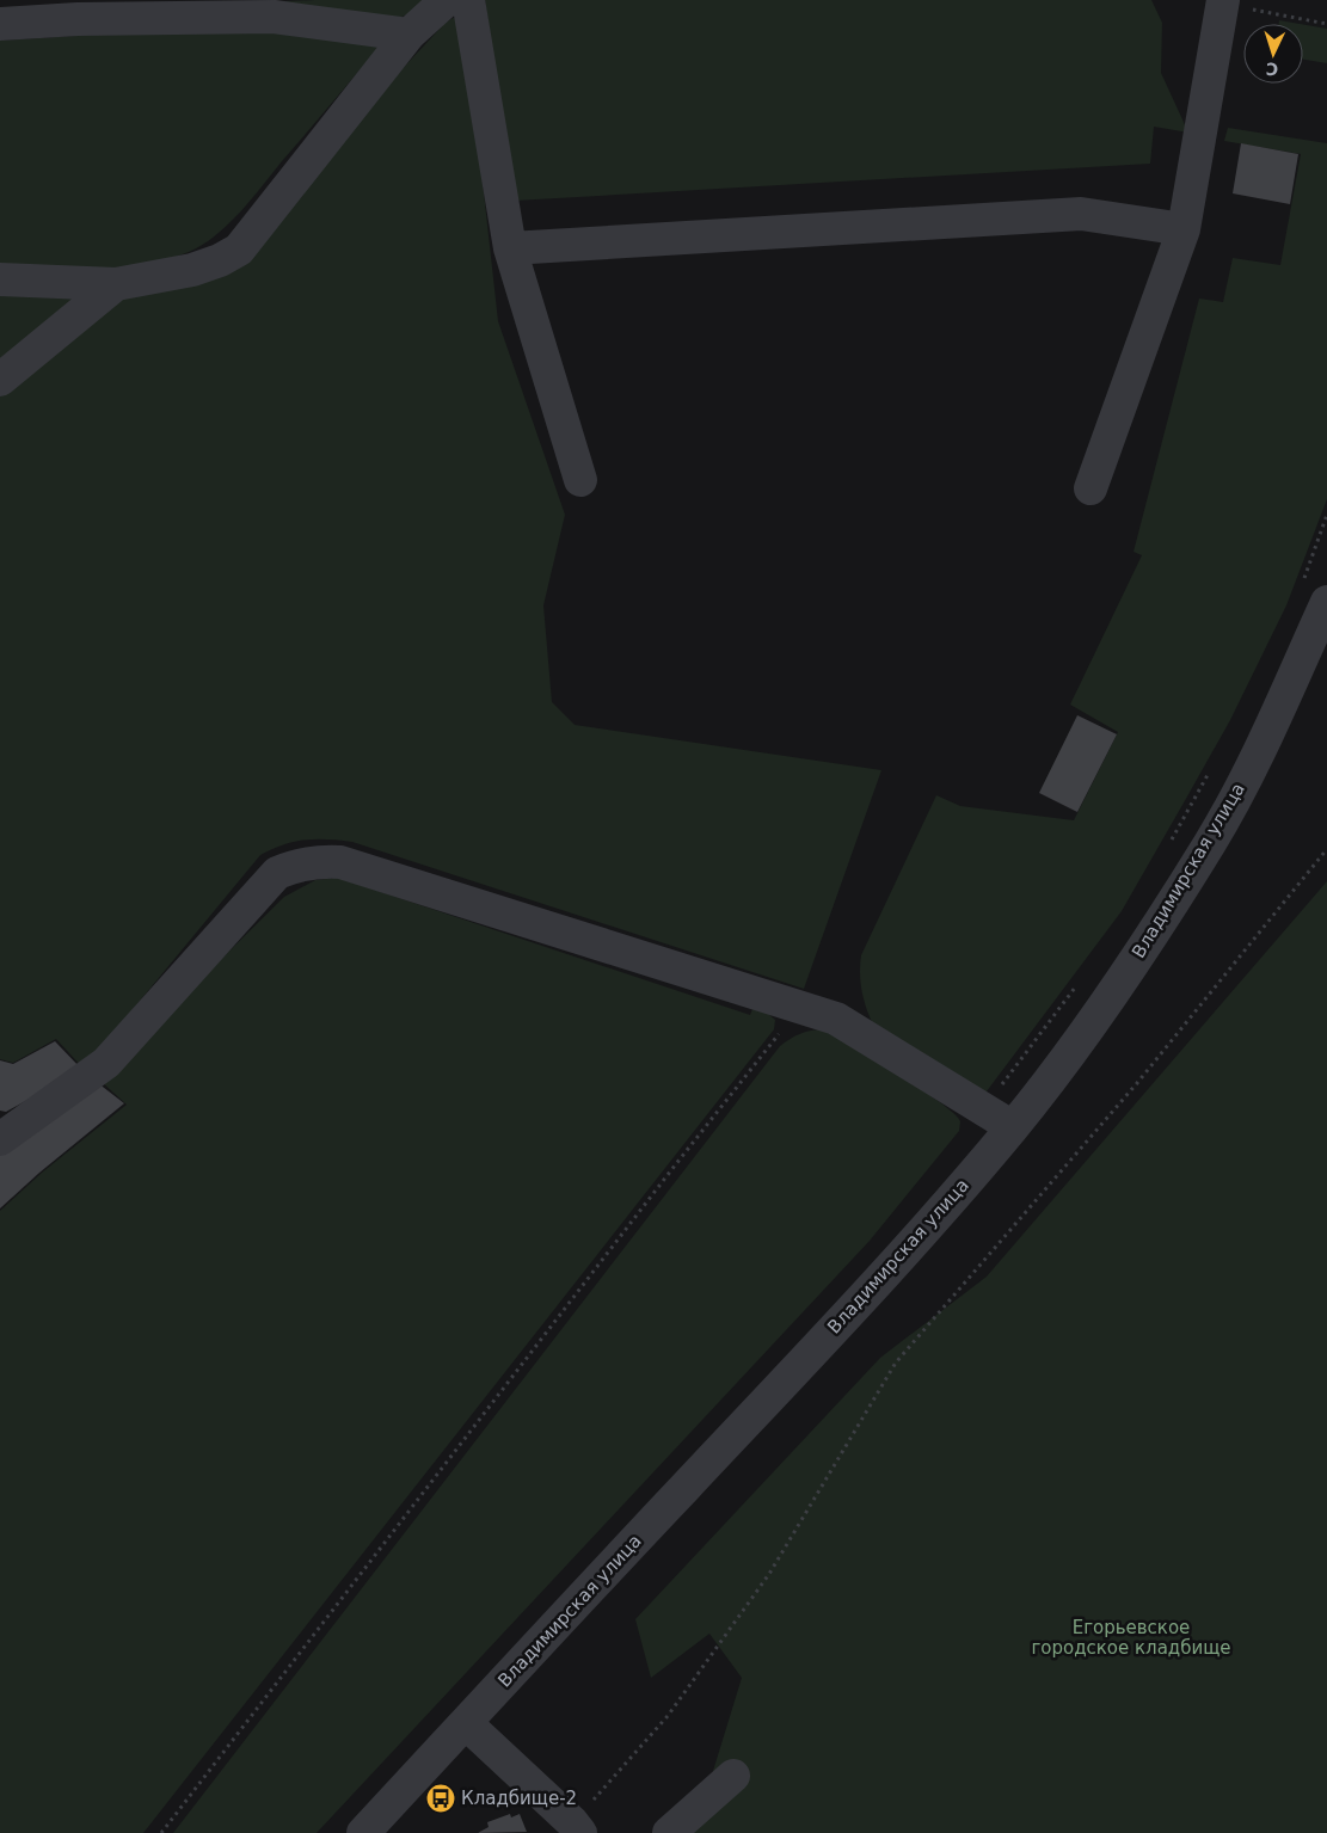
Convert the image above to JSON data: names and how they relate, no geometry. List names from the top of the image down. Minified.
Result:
{"streets":{"street":["Владимирская улица"]},"parks":["Егорьевское городское кладбище"],"places":{"bus stop":["Кладбище-2"]},"north":"bottom"}
